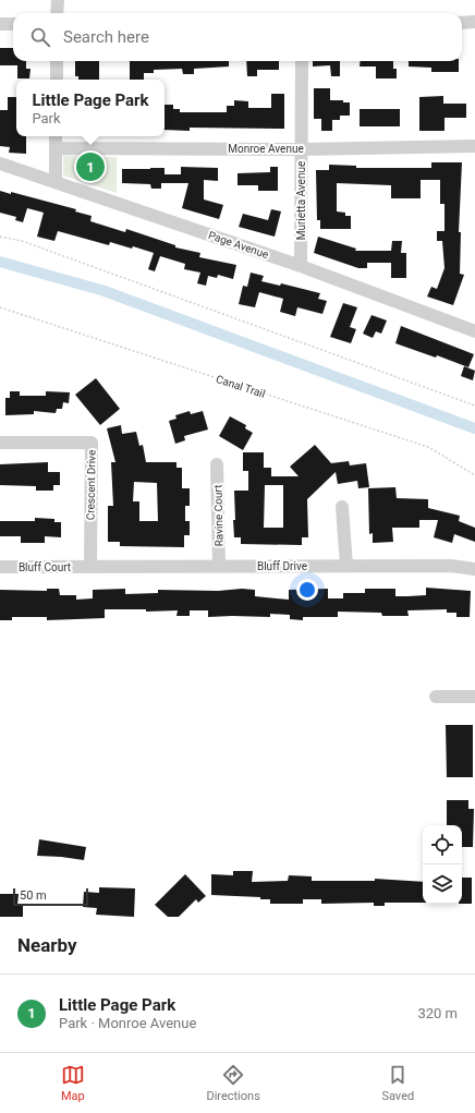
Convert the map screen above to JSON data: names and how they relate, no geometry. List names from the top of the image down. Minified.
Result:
{"streets":{"street":["Monroe Avenue","Murietta Avenue","Page Avenue","Crescent Drive","Ravine Court","Bluff Drive","Bluff Court"],"path":["Canal Trail"]},"crossings":[["Monroe Avenue","Murietta Avenue"],["Murietta Avenue","Page Avenue"],["Crescent Drive","Bluff Drive"],["Crescent Drive","Bluff Court"],["Ravine Court","Bluff Drive"],["Bluff Drive","Bluff Court"]],"scale_bar":"50 m","page":{"search":"Search here","popup":["Little Page Park","Park"],"pins":"1","scale":"50 m","heading":"Nearby","list":[{"mark":"1","name":"Little Page Park","note":"Park · Monroe Avenue","value":"320 m"}],"nav":["Map","Directions","Saved"]}}
